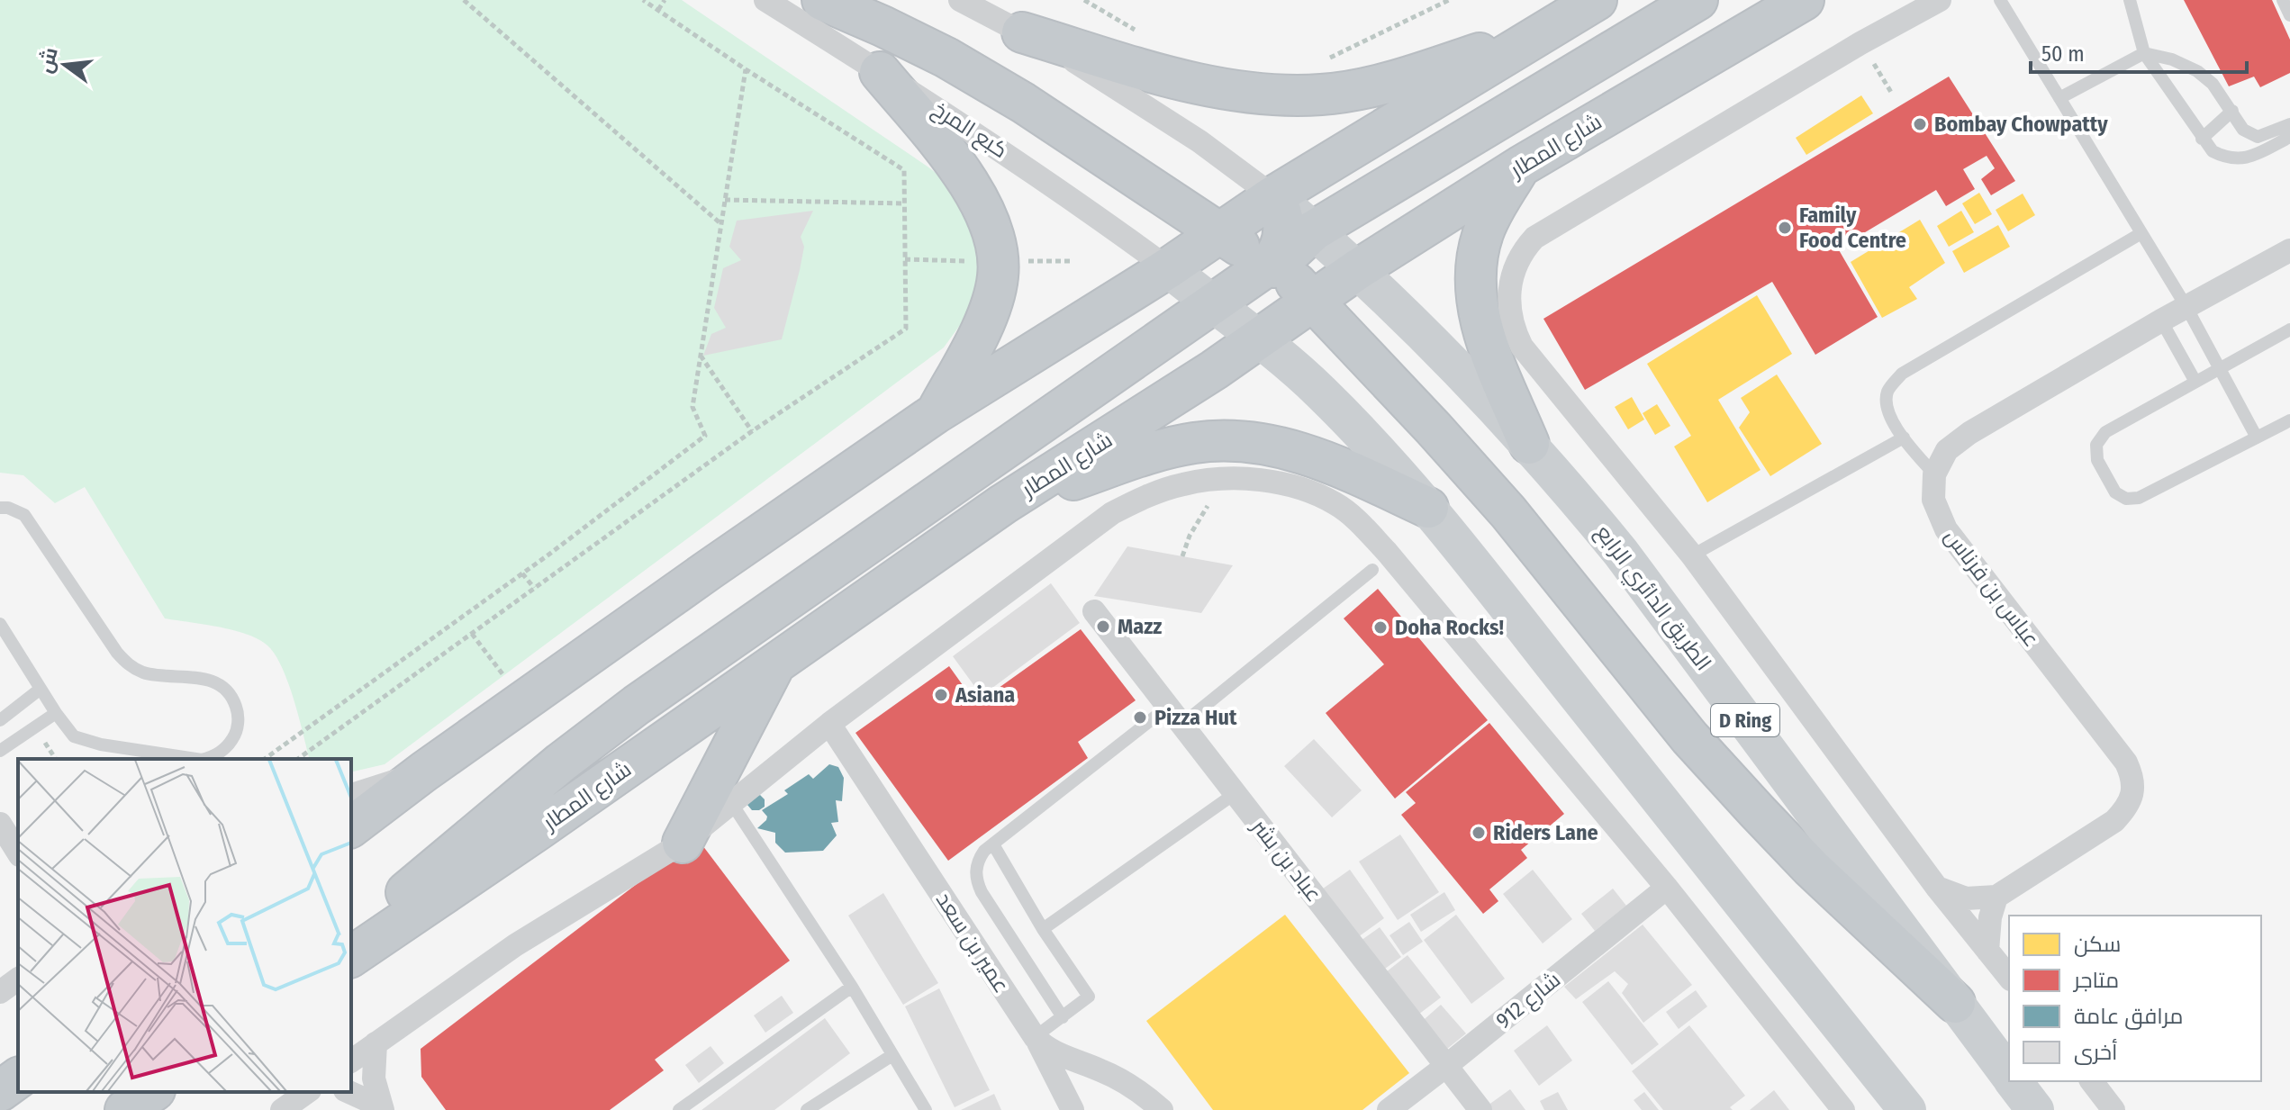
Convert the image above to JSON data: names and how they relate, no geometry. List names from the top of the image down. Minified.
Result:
{"streets":{"highway":["شارع المطار"],"main road":["الطريق الدائري الرابع","D Ring"],"street":["كبع المرخ","عباس بن فرناس","عباد بن بشر","عمير بن سعد","شارع 912"]},"crossings":[["شارع المطار","الطريق الدائري الرابع"],["عباد بن بشر","شارع 912"]],"places":["Bombay Chowpatty","Family Food Centre","Mazz","Doha Rocks!","Asiana","Pizza Hut","Riders Lane"],"legend":["سكن","متاجر","مرافق عامة","أخرى"],"scale_bar":"50 m","north":"left"}
